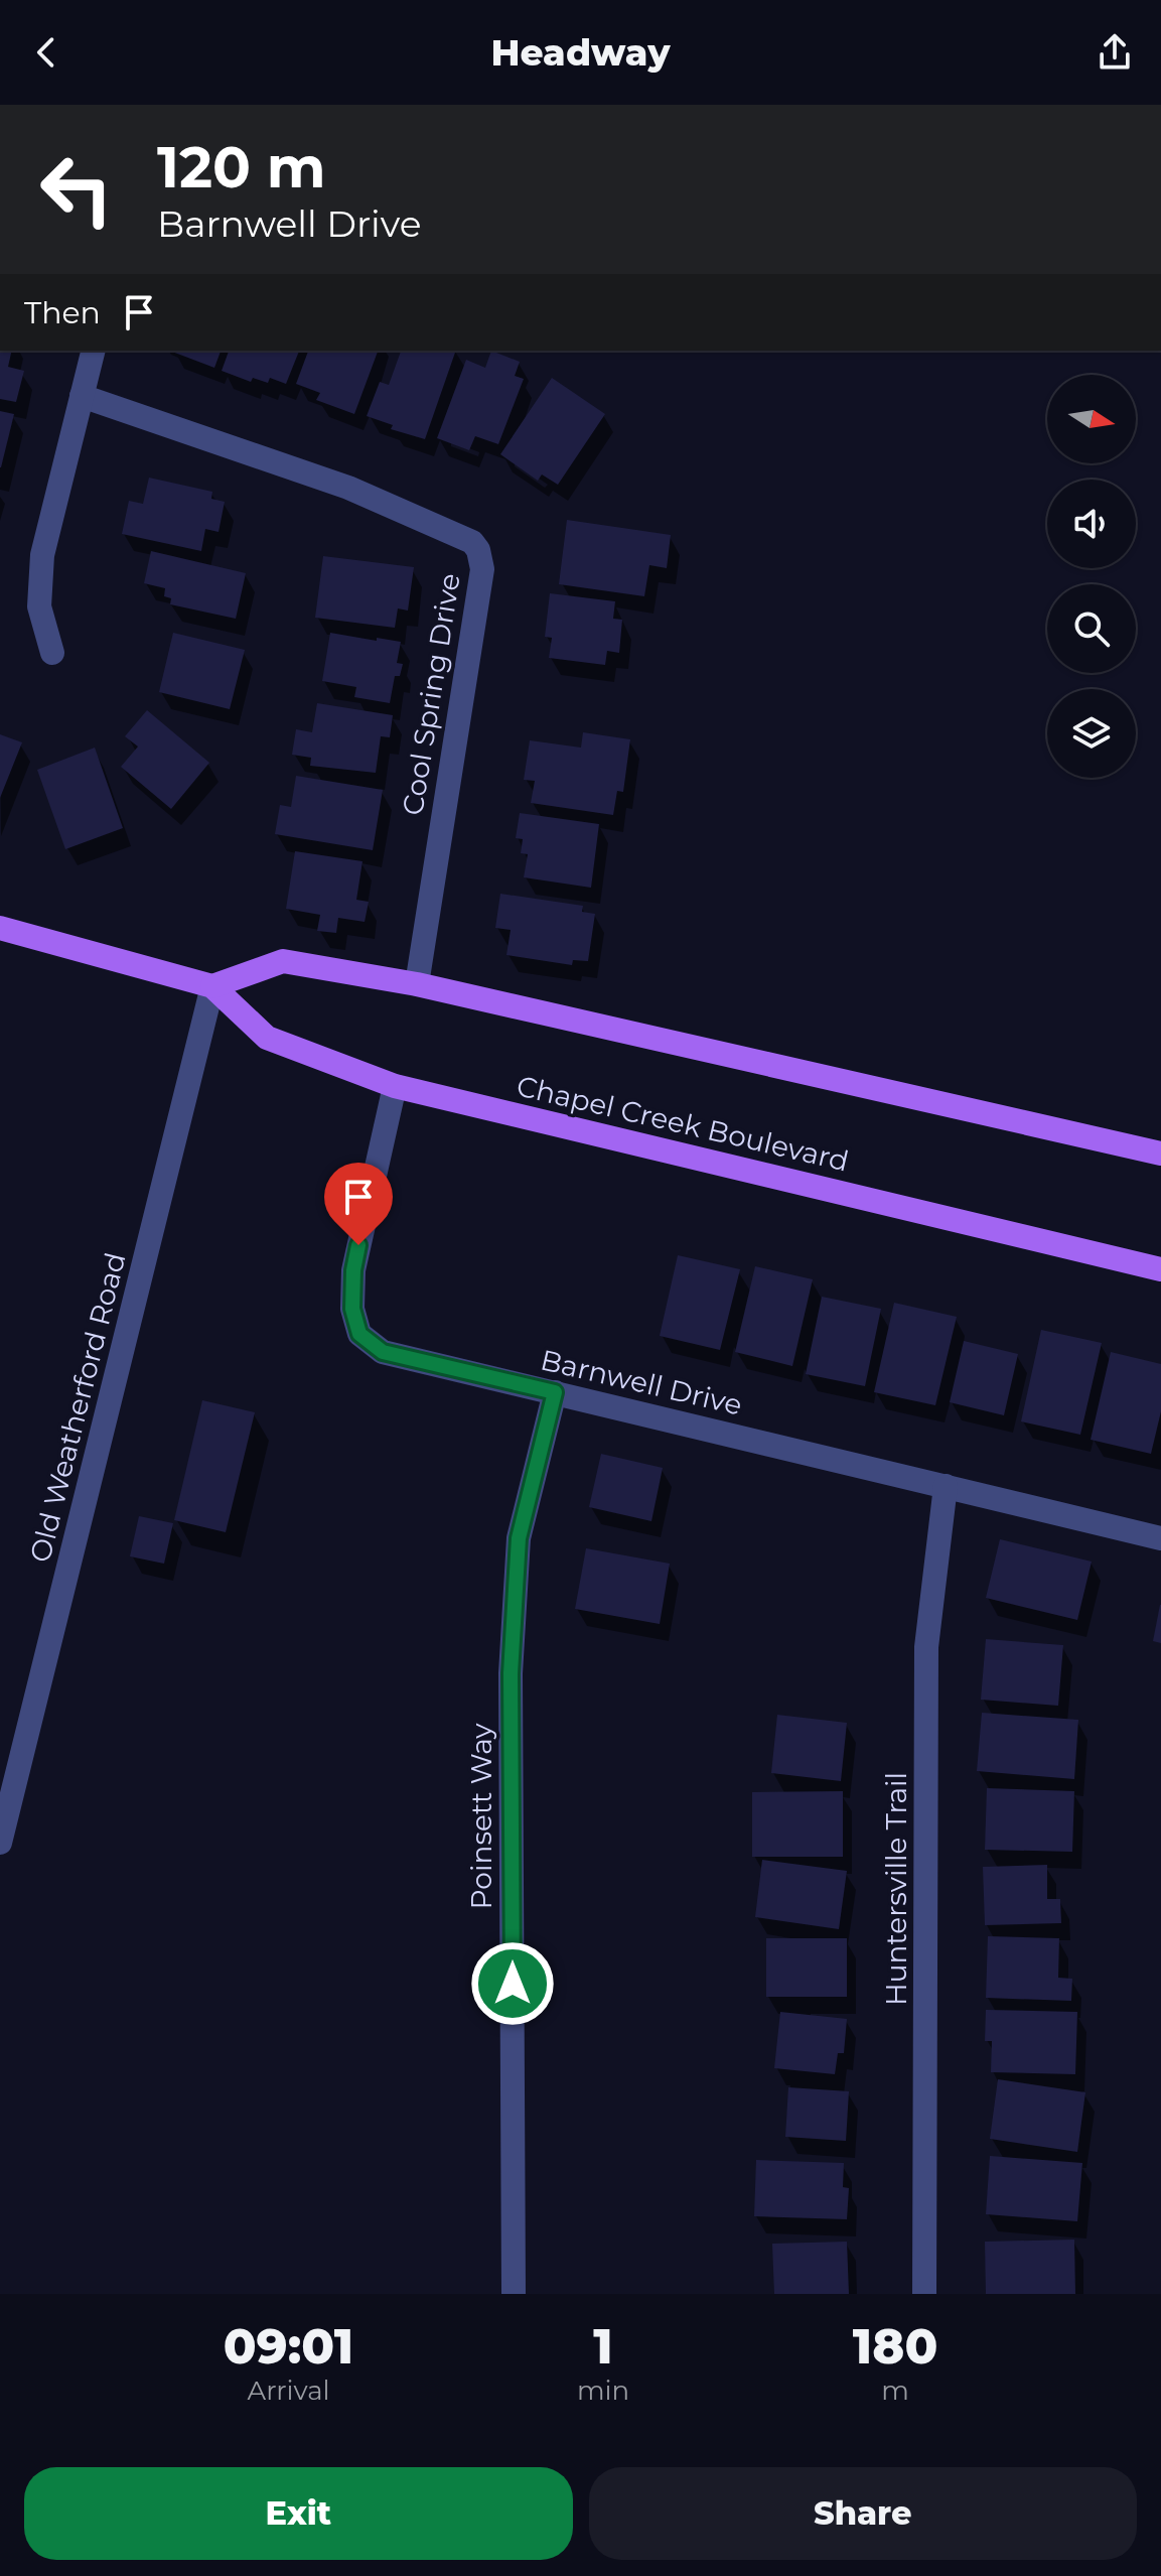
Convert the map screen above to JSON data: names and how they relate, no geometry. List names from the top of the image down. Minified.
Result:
{"streets":{"main road":["Chapel Creek Boulevard"],"street":["Cool Spring Drive","Barnwell Drive","Old Weatherford Road","Poinsett Way","Huntersville Trail"]},"crossings":[["Chapel Creek Boulevard","Barnwell Drive"],["Chapel Creek Boulevard","Old Weatherford Road"],["Barnwell Drive","Poinsett Way"],["Barnwell Drive","Huntersville Trail"]],"north":"right","page":{"header":"Headway","turn":["120 m","Barnwell Drive"],"then":"Then","eta":["09:01","Arrival","1","min","180","m"],"buttons":["Exit","Share"]}}
